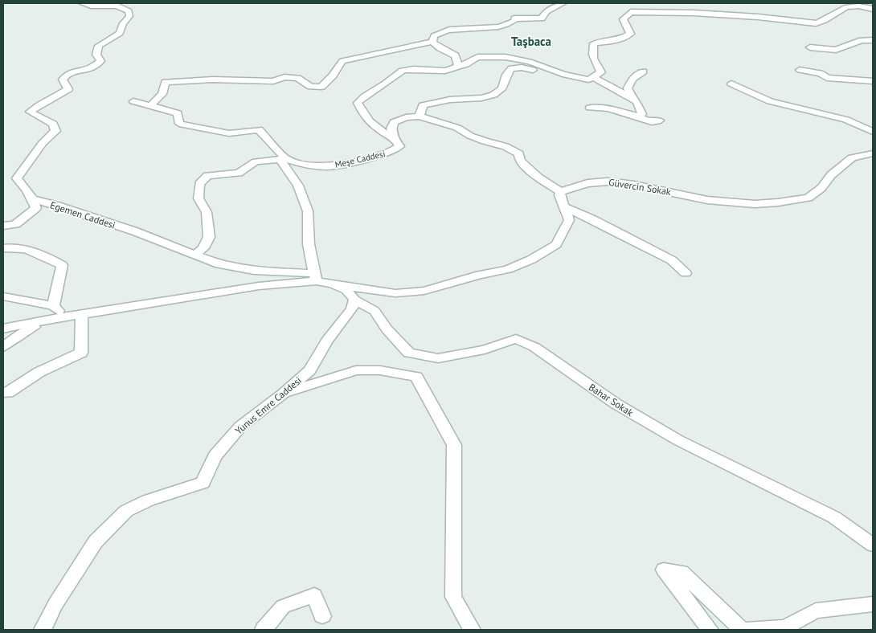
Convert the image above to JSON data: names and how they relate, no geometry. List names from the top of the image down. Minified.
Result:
{"streets":{"street":["Meşe Caddesi","Güvercin Sokak","Egemen Caddesi","Bahar Sokak","Yunus Emre Caddesi"]},"crossings":[["Bahar Sokak","Yunus Emre Caddesi"]],"districts":["Taşbaca"]}
